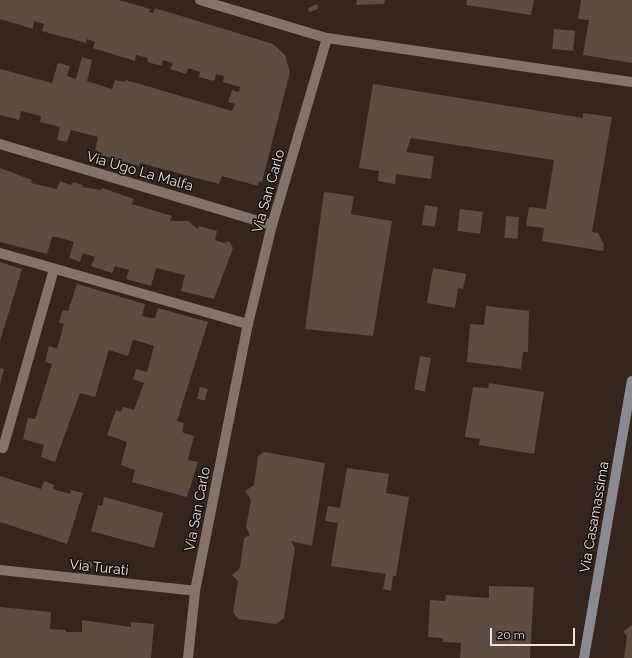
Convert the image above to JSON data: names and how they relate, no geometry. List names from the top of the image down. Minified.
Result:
{"streets":{"main road":["Via Casamassima"],"street":["Via Ugo La Malfa","Via San Carlo","Via Turati"]},"crossings":[["Via Ugo La Malfa","Via San Carlo"],["Via San Carlo","Via Turati"]],"scale_bar":"20 m"}
